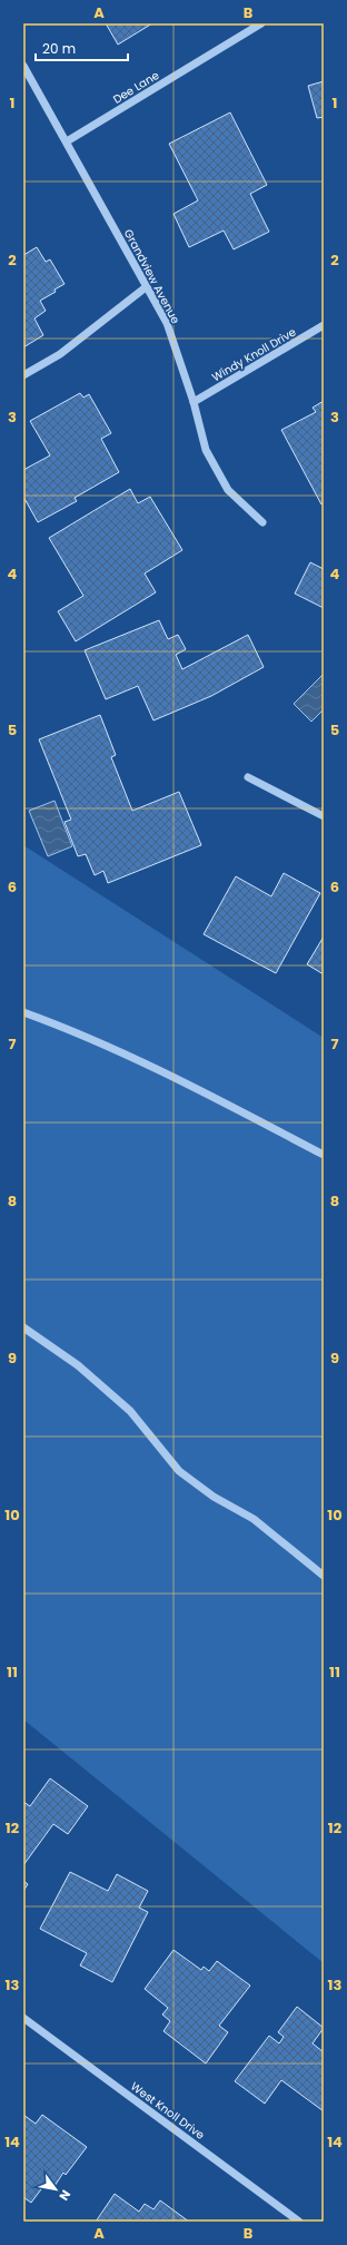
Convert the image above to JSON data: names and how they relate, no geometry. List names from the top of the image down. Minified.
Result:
{"streets":{"street":["Dee Lane","Grandview Avenue","Windy Knoll Drive","West Knoll Drive"]},"crossings":[["Dee Lane","Grandview Avenue"],["Grandview Avenue","Windy Knoll Drive"]],"scale_bar":"20 m","north":"bottom right","grid":{"columns":["A","B"],"rows":["1","2","3","4","5","6","7","8","9","10","11","12","13","14"]}}
